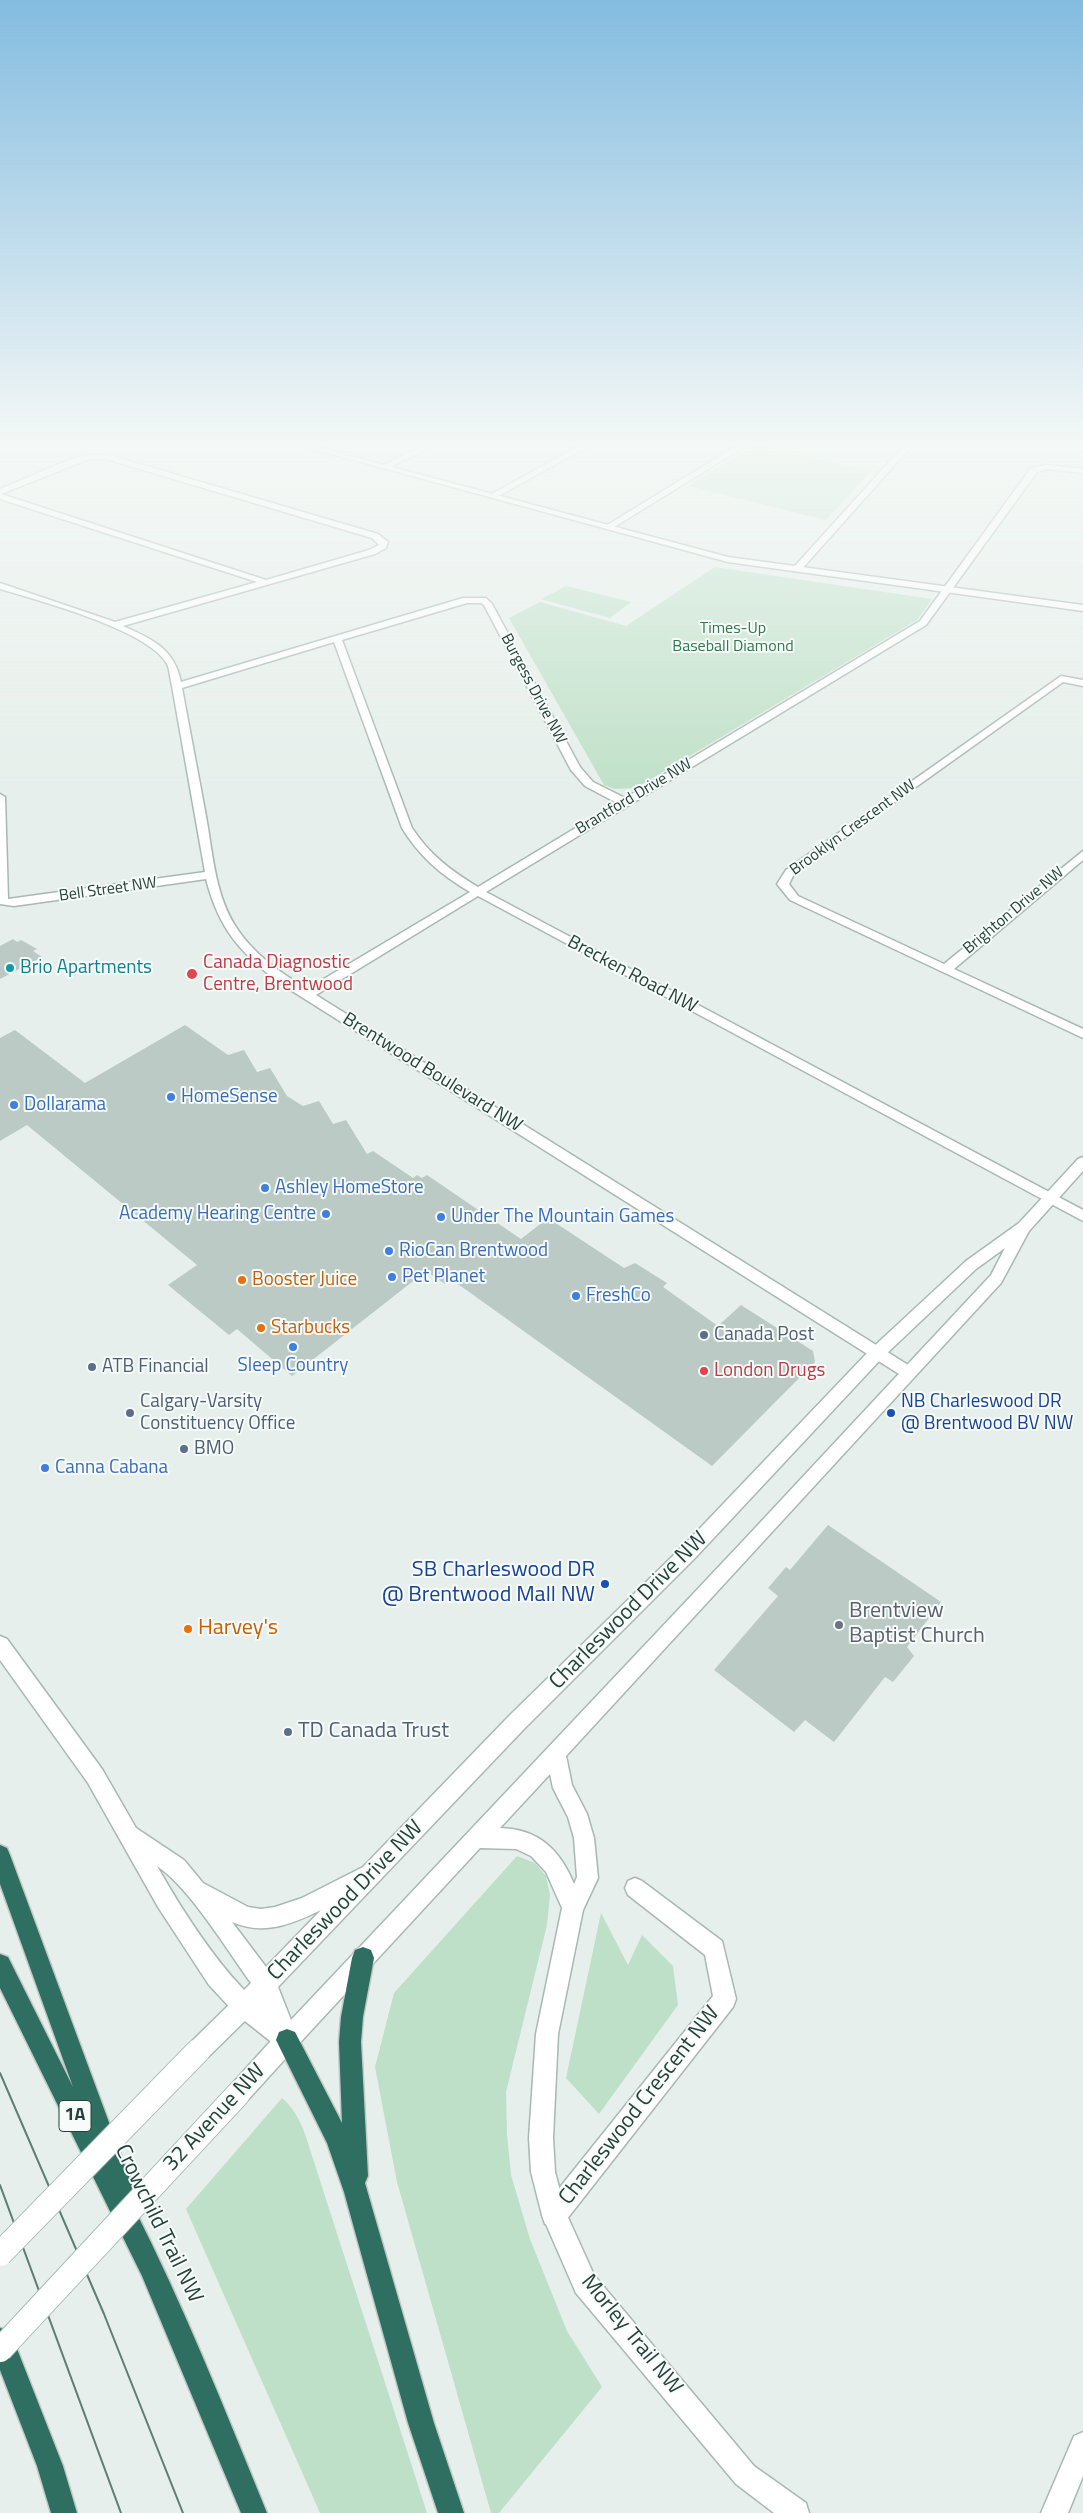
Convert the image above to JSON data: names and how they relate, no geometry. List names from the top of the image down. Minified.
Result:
{"streets":{"highway":["1A","Crowchild Trail NW"],"street":["Burgess Drive NW","Brantford Drive NW","Brooklyn Crescent NW","Bell Street NW","Brighton Drive NW","Brecken Road NW","Brentwood Boulevard NW","Charleswood Drive NW","Charleswood Crescent NW","32 Avenue NW","Morley Trail NW"]},"crossings":[["Burgess Drive NW","Brantford Drive NW"],["Burgess Drive NW","Brecken Road NW"],["Burgess Drive NW","Brentwood Boulevard NW"],["Brantford Drive NW","Brecken Road NW"],["Brantford Drive NW","Brentwood Boulevard NW"],["Brooklyn Crescent NW","Brighton Drive NW"],["Bell Street NW","Brentwood Boulevard NW"],["Brecken Road NW","Charleswood Drive NW"],["Brentwood Boulevard NW","Charleswood Drive NW"],["Charleswood Drive NW","32 Avenue NW"],["Charleswood Drive NW","Morley Trail NW"],["Charleswood Crescent NW","Morley Trail NW"]],"parks":["Times-Up Baseball Diamond"],"places":["Brio Apartments","Canada Diagnostic Centre, Brentwood","HomeSense","Dollarama","Ashley HomeStore","Academy Hearing Centre","Under The Mountain Games","RioCan Brentwood","Pet Planet","Booster Juice","FreshCo","Starbucks","Canada Post","Sleep Country","ATB Financial","London Drugs","Calgary-Varsity Constituency Office","NB Charleswood DR @ Brentwood BV NW","BMO","Canna Cabana","SB Charleswood DR @ Brentwood Mall NW","Brentview Baptist Church","Harvey's","TD Canada Trust"]}
